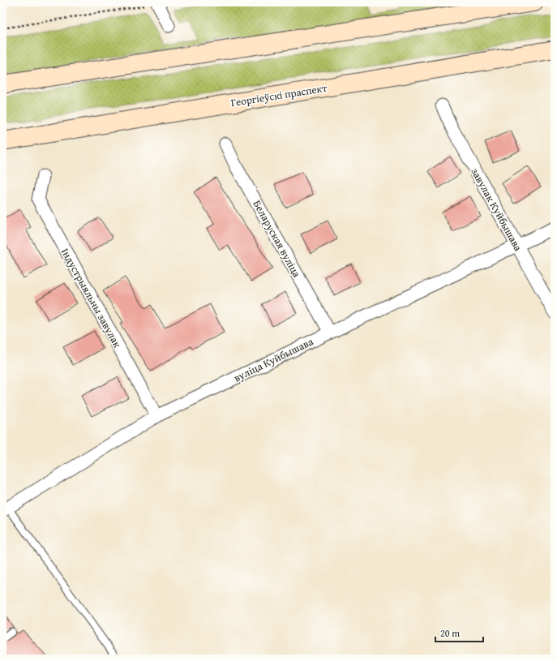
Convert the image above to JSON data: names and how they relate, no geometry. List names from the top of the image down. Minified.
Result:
{"streets":{"main road":["Георгіеўскі праспект"],"street":["завулак Куйбышава","Беларуская вуліца","Індустрыяльны завулак","вуліца Куйбышава"]},"crossings":[["завулак Куйбышава","вуліца Куйбышава"],["Беларуская вуліца","вуліца Куйбышава"],["Індустрыяльны завулак","вуліца Куйбышава"]],"scale_bar":"20 m"}
